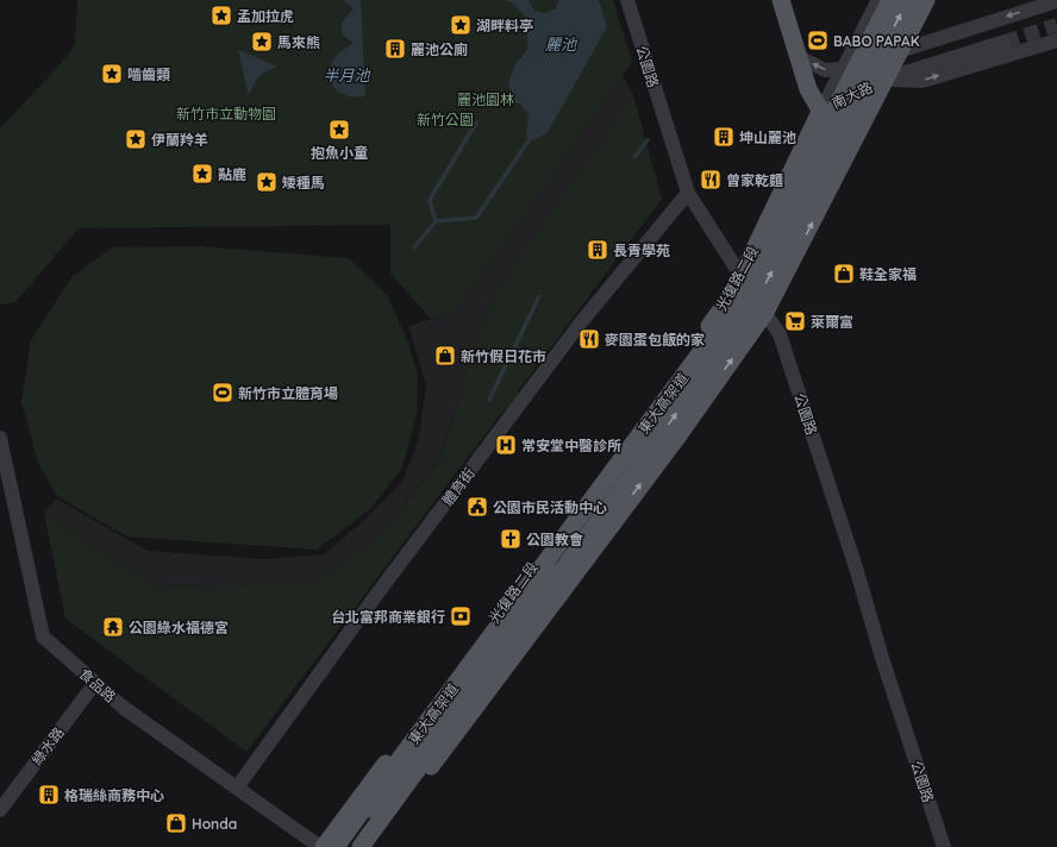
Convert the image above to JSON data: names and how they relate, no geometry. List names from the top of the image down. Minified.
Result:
{"streets":{"main road":["南大路","光復路二段","東大高架道"],"street":["公園路","體育街","食品路","綠水路"]},"crossings":[["公園路","光復路二段"],["公園路","體育街"],["南大路","光復路二段"],["光復路二段","食品路"],["體育街","食品路"],["食品路","綠水路"]],"water":["麗池","半月池"],"parks":["麗池園林","新竹市立動物園","新竹公園"],"places":{"place":["孟加拉虎","湖畔料亭","馬來熊","嚙齒類","抱魚小童","伊蘭羚羊","黇鹿","矮種馬"],"sports":["BABO PAPAK","新竹市立體育場"],"building":["麗池公廁","坤山麗池","長青學苑","格瑞絲商務中心"],"restaurant":["曾家乾麵","麥園蛋包飯的家"],"shop":["鞋全家福","新竹假日花市","Honda"],"supermarket":["萊爾富"],"hospital":["常安堂中醫診所"],"public building":["公園市民活動中心"],"church":["公園教會"],"bank":["台北富邦商業銀行"],"temple":["公園綠水福德宮"]}}
